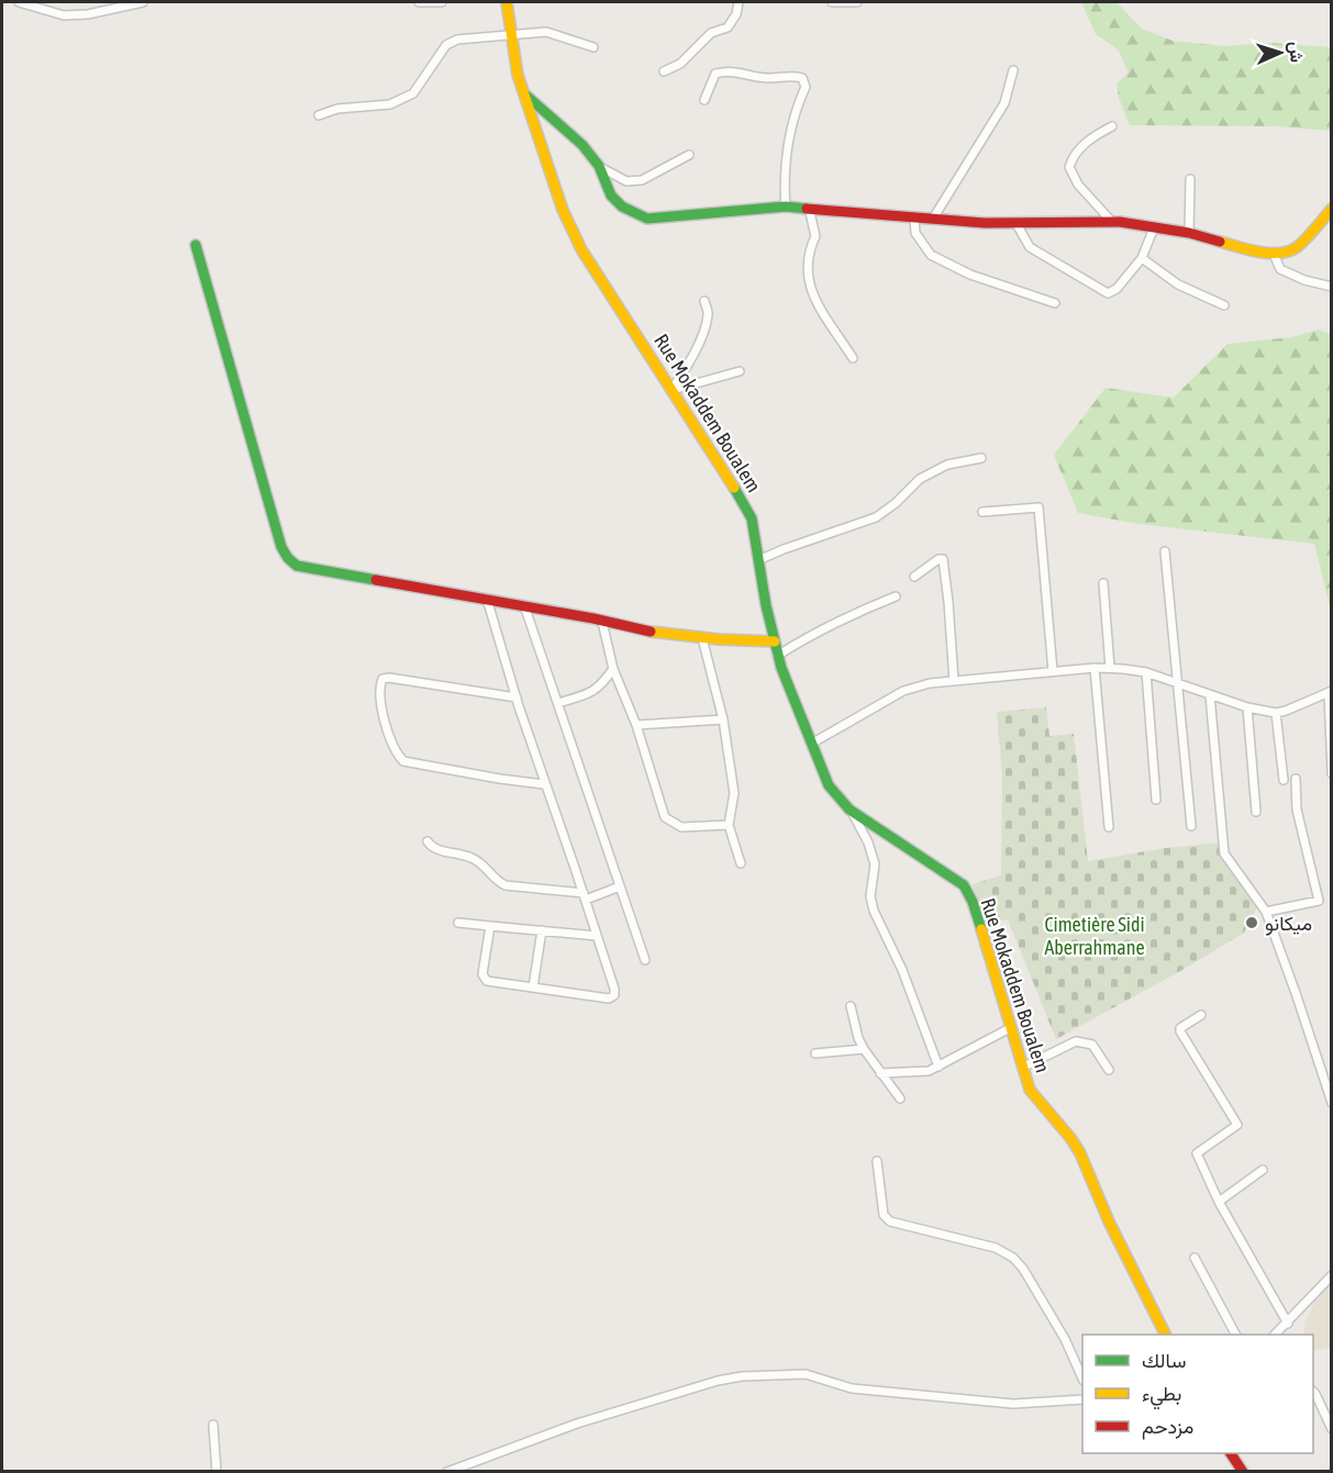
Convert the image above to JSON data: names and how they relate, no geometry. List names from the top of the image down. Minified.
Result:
{"streets":{"street":["Rue Mokaddem Boualem"]},"parks":["Cimetière Sidi Aberrahmane"],"places":["ميكانو"],"legend":["سالك","بطيء","مزدحم"],"north":"right"}
